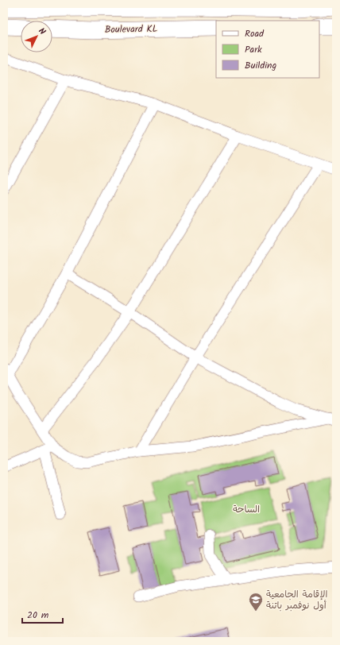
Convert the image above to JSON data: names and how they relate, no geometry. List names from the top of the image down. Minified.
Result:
{"streets":{"main road":["Boulevard KL"]},"parks":["الساحة"],"places":{"school or university":["الإقامة الجامعية أول نوفمبر باتنة"]},"legend":["Road","Park","Building"],"scale_bar":"20 m","north":"top right"}
